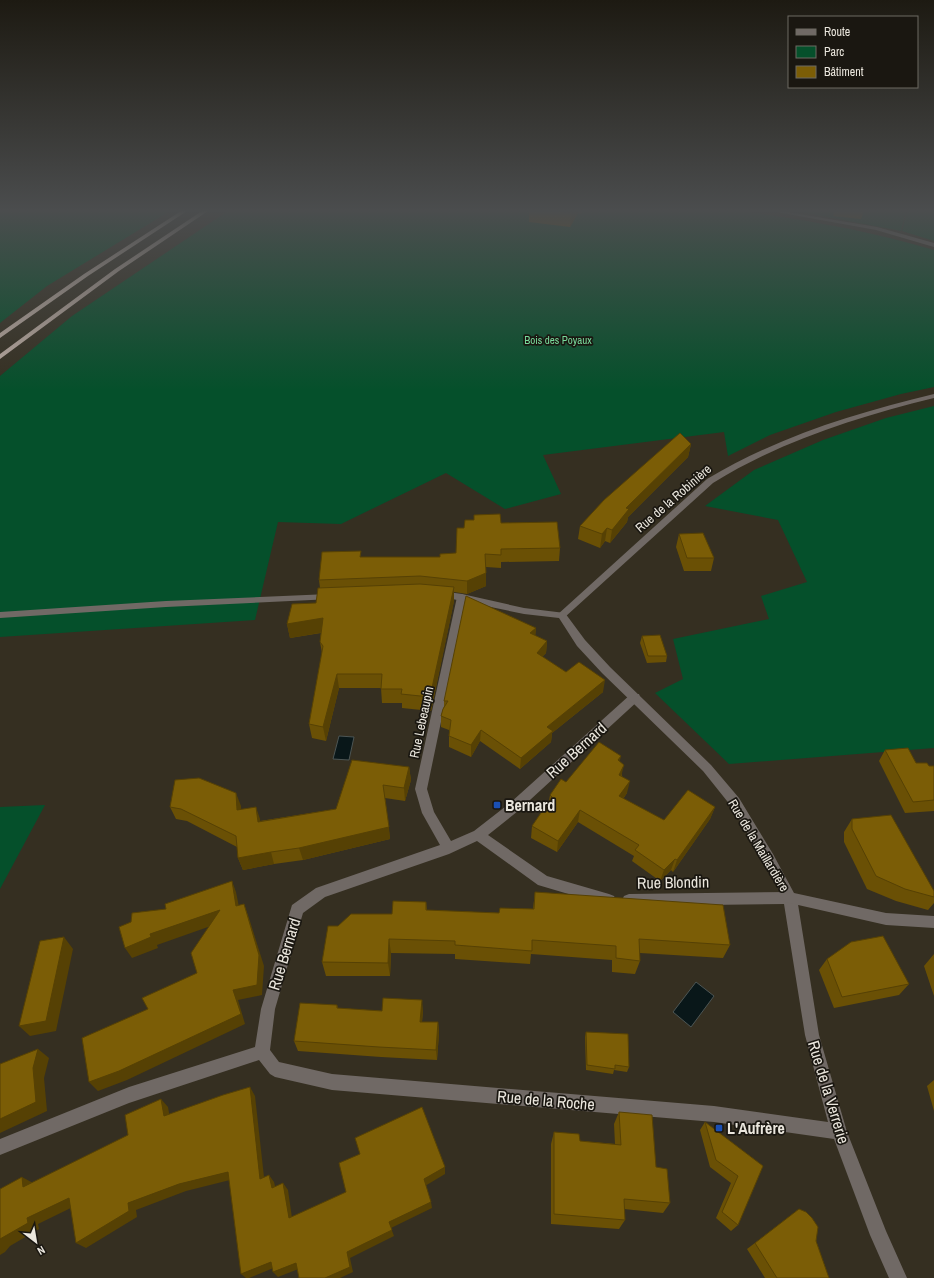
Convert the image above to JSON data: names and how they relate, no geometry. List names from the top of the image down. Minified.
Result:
{"streets":{"street":["Rue de la Robinière","Rue Lebeaupin","Rue Bernard","Rue de la Maillardière","Rue Blondin","Rue de la Verrerie","Rue de la Roche"]},"crossings":[["Rue de la Robinière","Rue de la Maillardière"],["Rue Lebeaupin","Rue Bernard"],["Rue Bernard","Rue de la Maillardière"],["Rue Bernard","Rue Blondin"],["Rue Bernard","Rue de la Roche"],["Rue de la Maillardière","Rue Blondin"],["Rue de la Maillardière","Rue de la Verrerie"],["Rue Blondin","Rue de la Verrerie"],["Rue de la Verrerie","Rue de la Roche"]],"parks":["Bois des Poyaux"],"places":{"transit":["Bernard","L'Aufrère"]},"legend":["Route","Parc","Bâtiment"],"north":"bottom right"}
